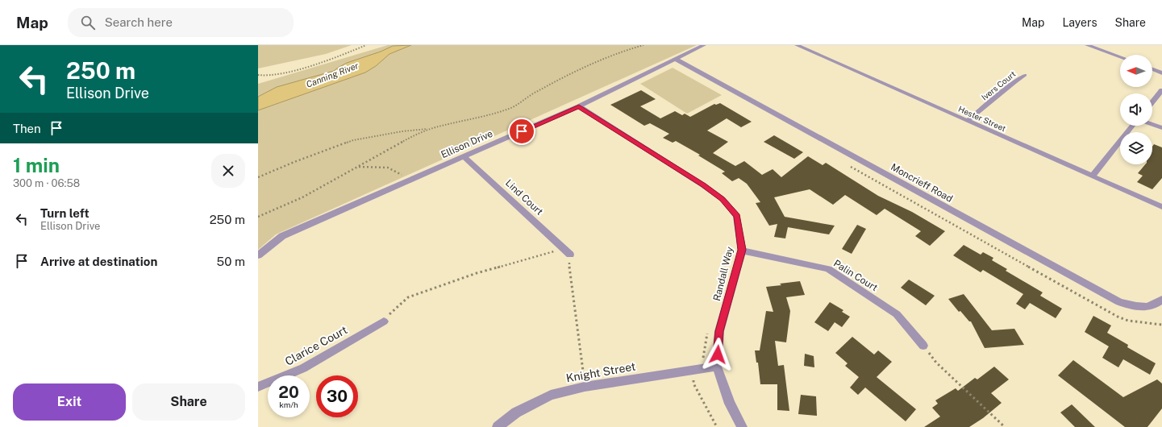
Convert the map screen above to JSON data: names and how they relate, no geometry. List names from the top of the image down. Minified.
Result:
{"streets":{"street":["Ivers Court","Hester Street","Ellison Drive","Moncrieff Road","Lind Court","Randall Way","Palin Court","Clarice Court","Knight Street"]},"crossings":[["Ivers Court","Hester Street"],["Ellison Drive","Moncrieff Road"],["Ellison Drive","Lind Court"],["Ellison Drive","Randall Way"],["Randall Way","Palin Court"],["Randall Way","Knight Street"]],"water":["Canning River"],"north":"left","page":{"header":"Map","search":"Search here","nav":["Map","Layers","Share"],"turn":["250 m","Ellison Drive"],"then":"Then","heading":["1 min","300 m · 06:58"],"list":[{"name":"Turn left","note":"Ellison Drive","value":"250 m"},{"name":"Arrive at destination","value":"50 m"}],"speed":"20 km/h","limit":"30","buttons":["Exit","Share"]}}
